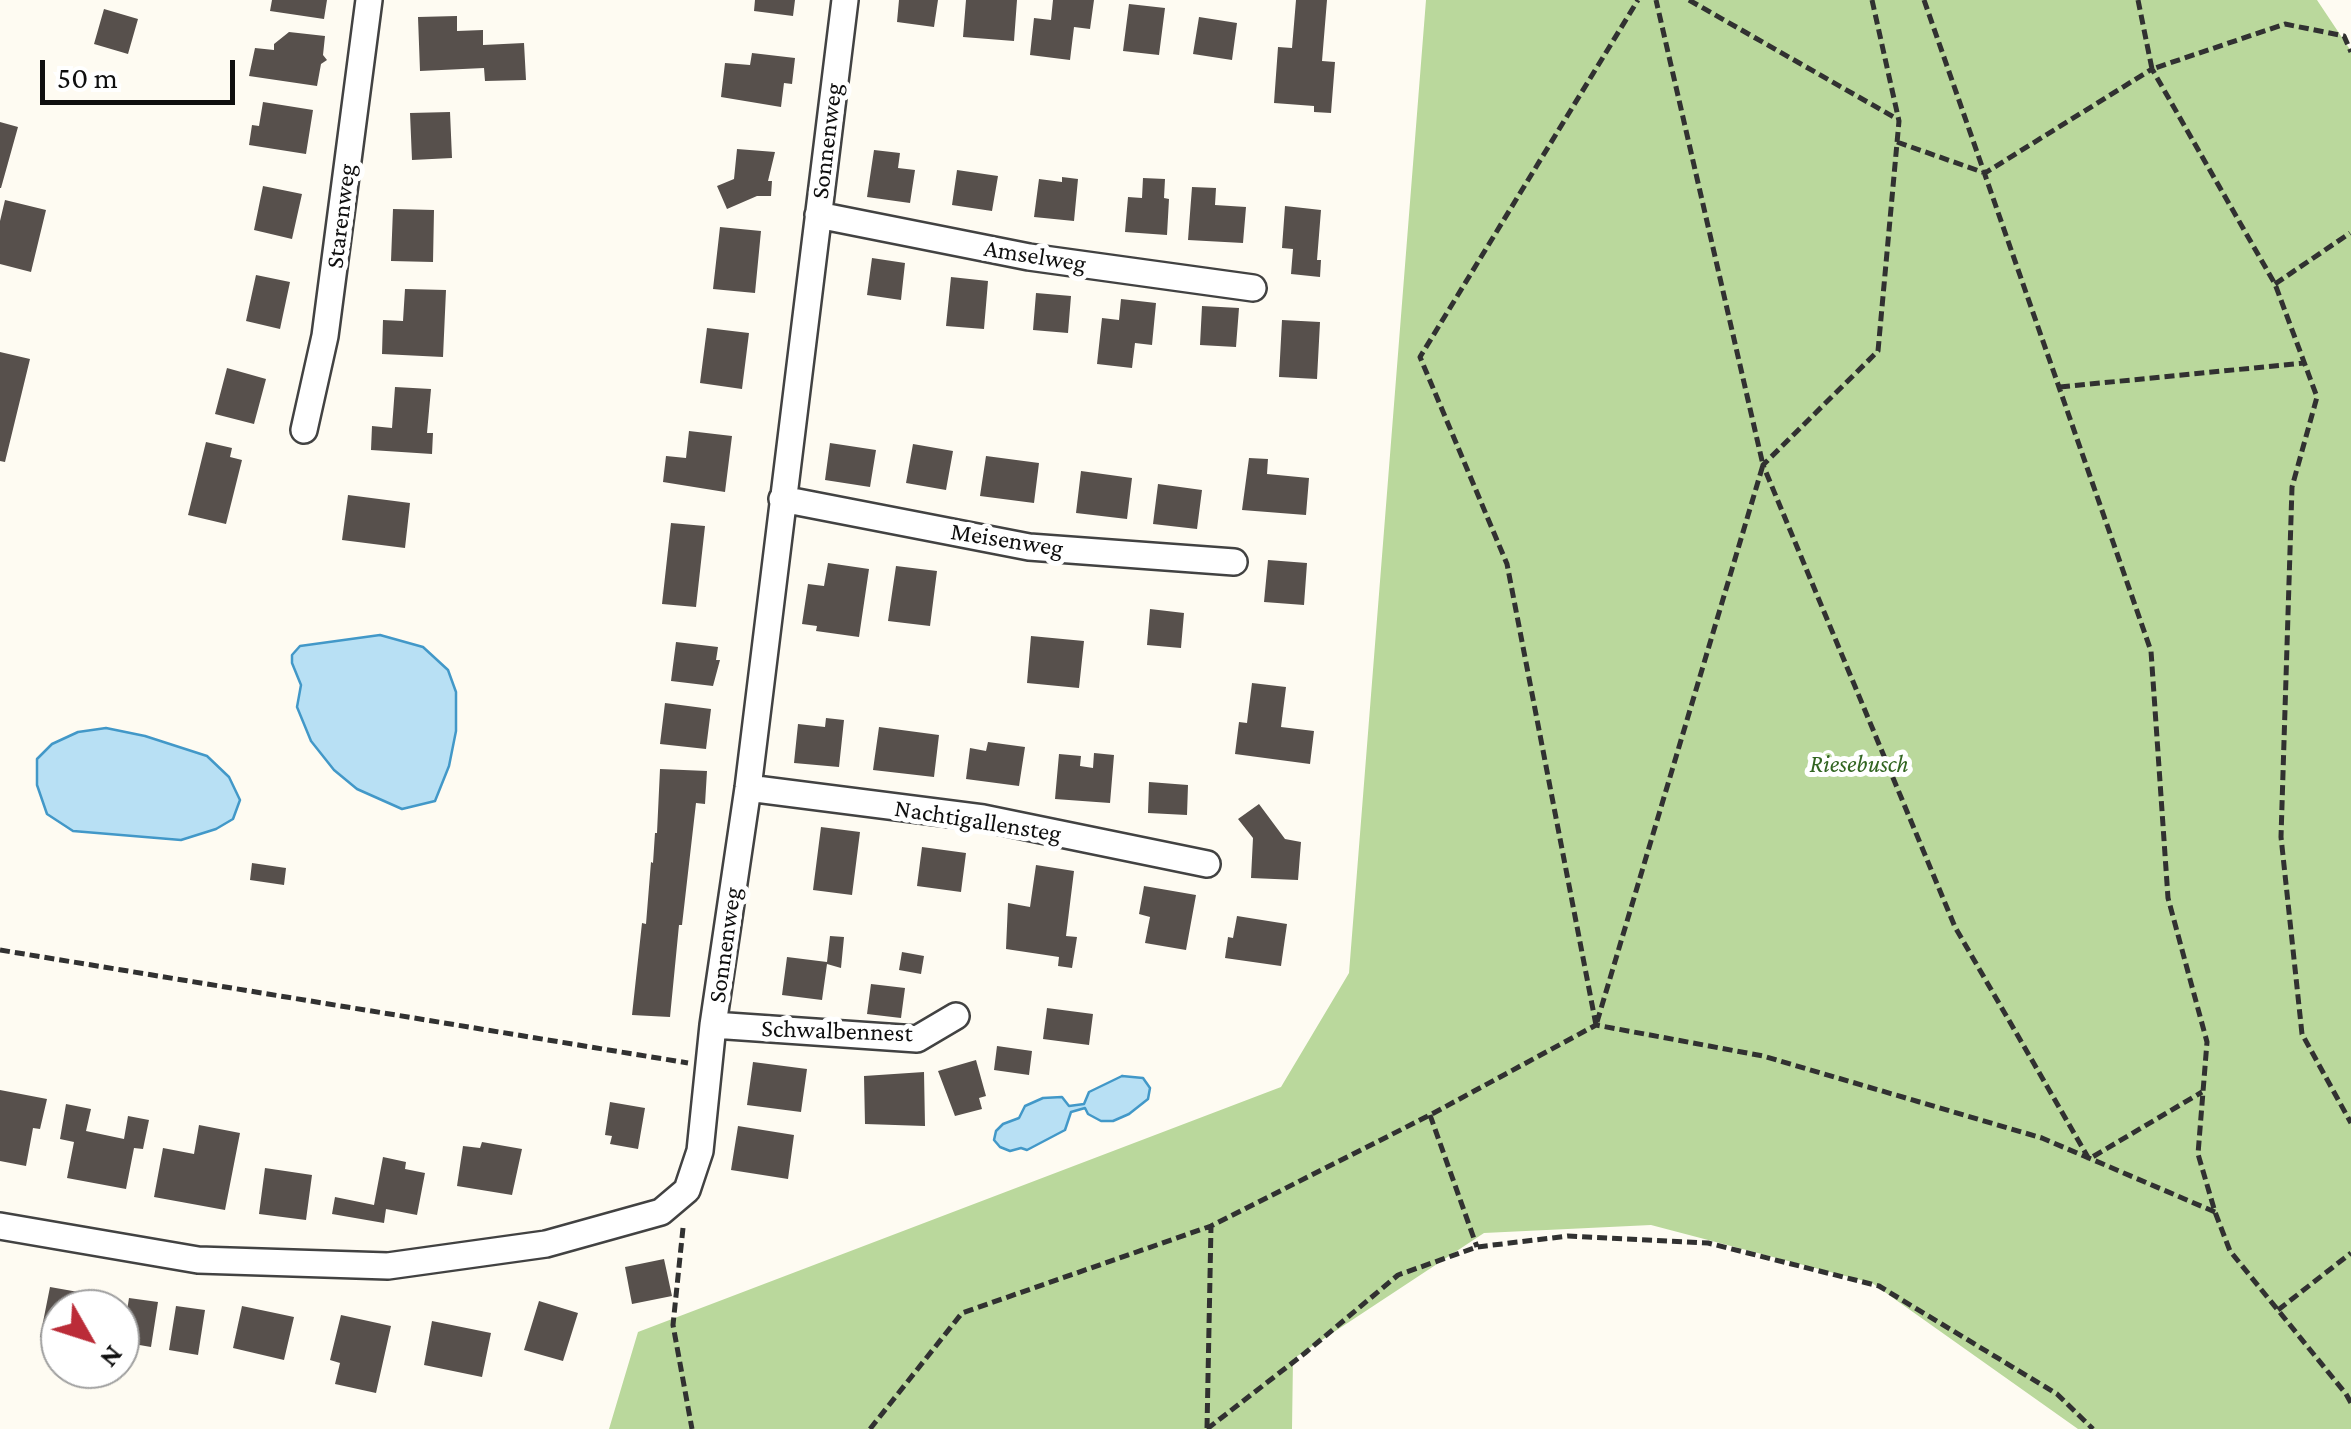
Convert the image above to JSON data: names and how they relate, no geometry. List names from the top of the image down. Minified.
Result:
{"streets":{"street":["Sonnenweg","Starenweg","Amselweg","Meisenweg","Nachtigallensteg","Schwalbennest"]},"crossings":[["Sonnenweg","Amselweg"],["Sonnenweg","Meisenweg"],["Sonnenweg","Nachtigallensteg"],["Sonnenweg","Schwalbennest"]],"parks":["Riesebusch"],"scale_bar":"50 m","north":"bottom right"}
